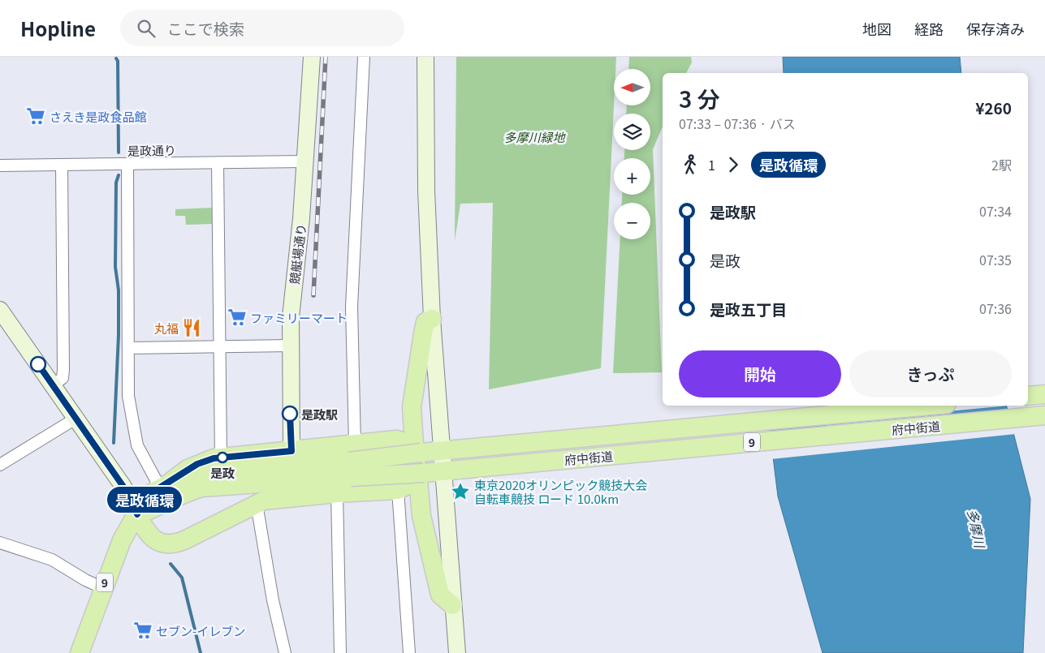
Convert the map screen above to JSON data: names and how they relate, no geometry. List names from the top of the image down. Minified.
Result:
{"streets":{"main road":["府中街道","9"],"street":["是政通り","競艇場通り"]},"crossings":[["是政通り","競艇場通り"]],"water":["多摩川"],"parks":["多摩川緑地"],"places":{"supermarket":["さえき是政食品館","ファミリーマート","セブン-イレブン"],"restaurant":["丸福"],"other":["是政駅","是政"],"place":["東京2020オリンピック競技大会 自転車競技 ロード 10.0km"]},"lines":["bus line 是政循環"],"north":"left","page":{"header":"Hopline","search":"ここで検索","nav":["地図","経路","保存済み"],"on_map":"是政循環","map_buttons":["+","−"],"heading":["3 分","07:33 – 07:36 · バス","¥260"],"legs":["1","是政循環","2駅"],"list":[{"name":"是政駅","value":"07:34"},{"name":"是政","value":"07:35"},{"name":"是政五丁目","value":"07:36"}],"buttons":["開始","きっぷ"]}}
